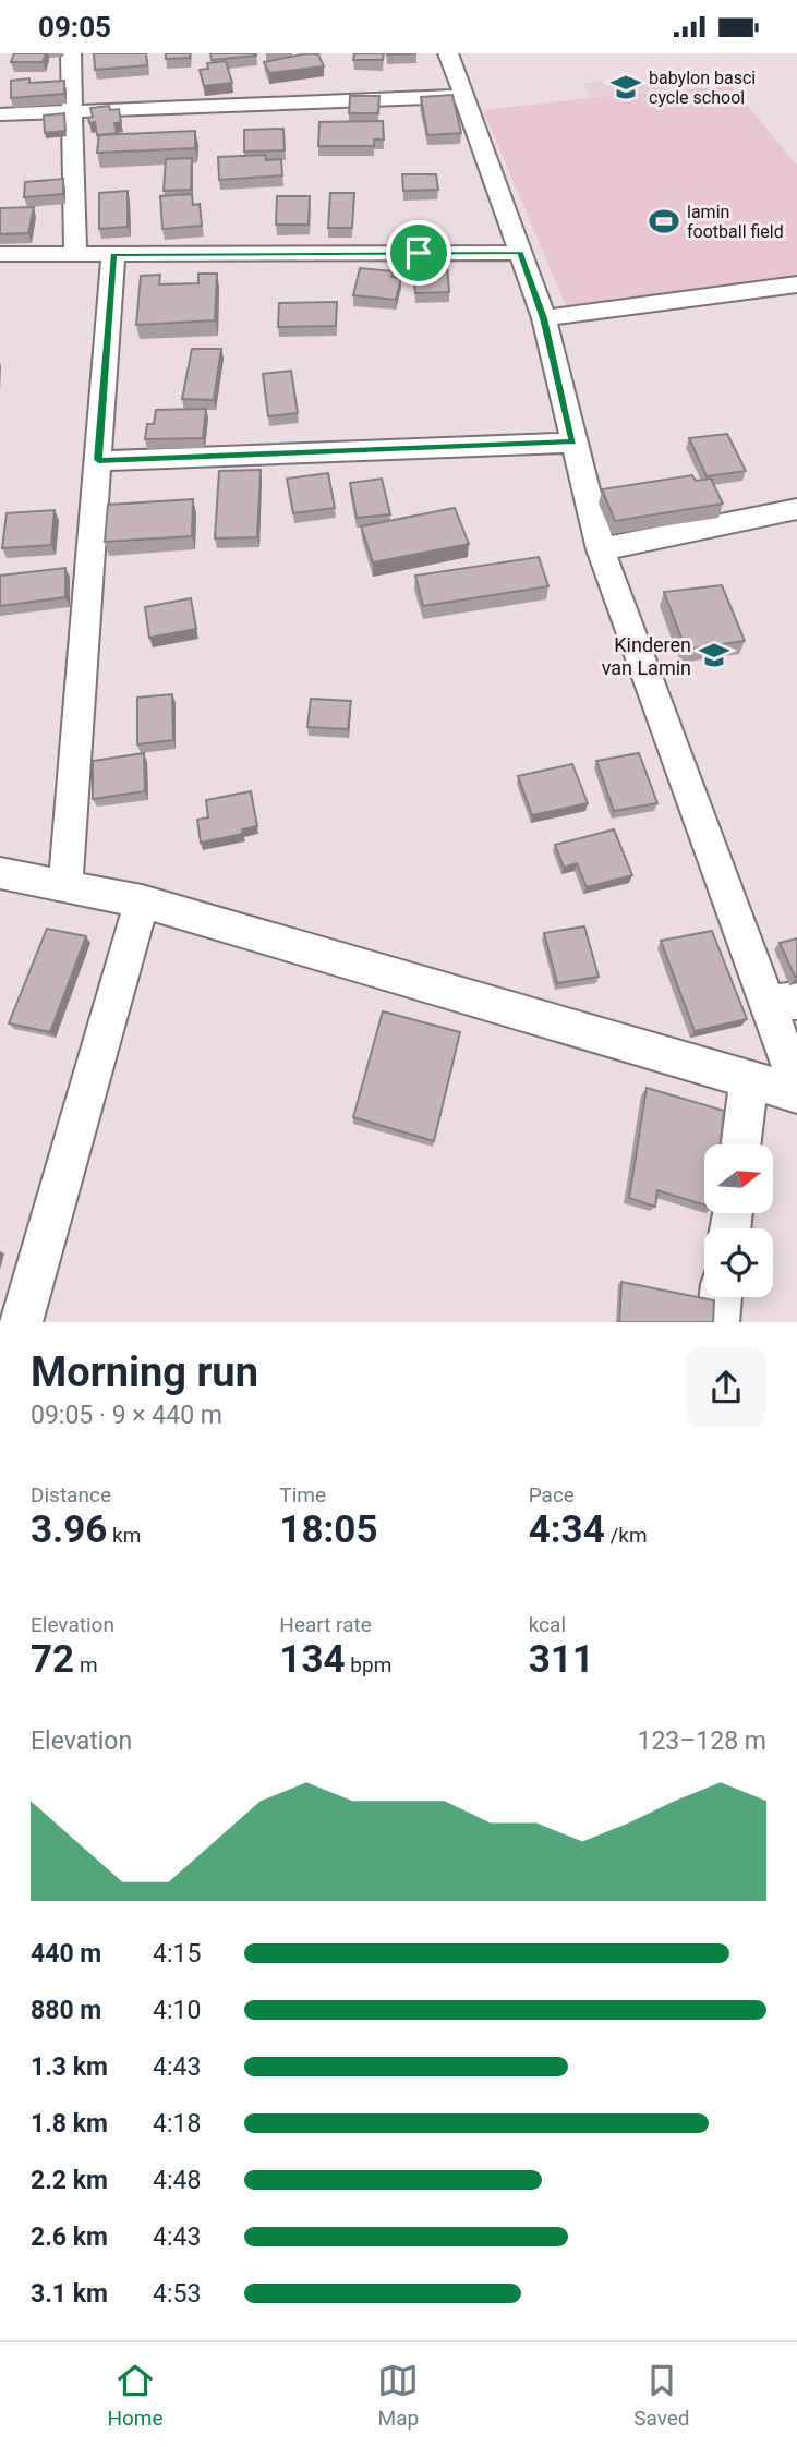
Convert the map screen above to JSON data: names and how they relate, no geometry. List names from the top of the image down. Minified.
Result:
{"places":{"school or university":["babylon basci cycle school","Kinderen van Lamin"],"sports":["lamin football field"]},"north":"right","page":{"status":"09:05","heading":["Morning run","09:05 · 9 × 440 m"],"stats":[["Distance","3.96 km"],["Time","18:05"],["Pace","4:34 /km"],["Elevation","72 m"],["Heart rate","134 bpm"],["kcal","311"]],"chart":["Elevation","123–128 m"],"list":[{"name":"440 m","note":"4:15"},{"name":"880 m","note":"4:10"},{"name":"1.3 km","note":"4:43"},{"name":"1.8 km","note":"4:18"},{"name":"2.2 km","note":"4:48"},{"name":"2.6 km","note":"4:43"},{"name":"3.1 km","note":"4:53"}],"tabs":["Home","Map","Saved"]}}
